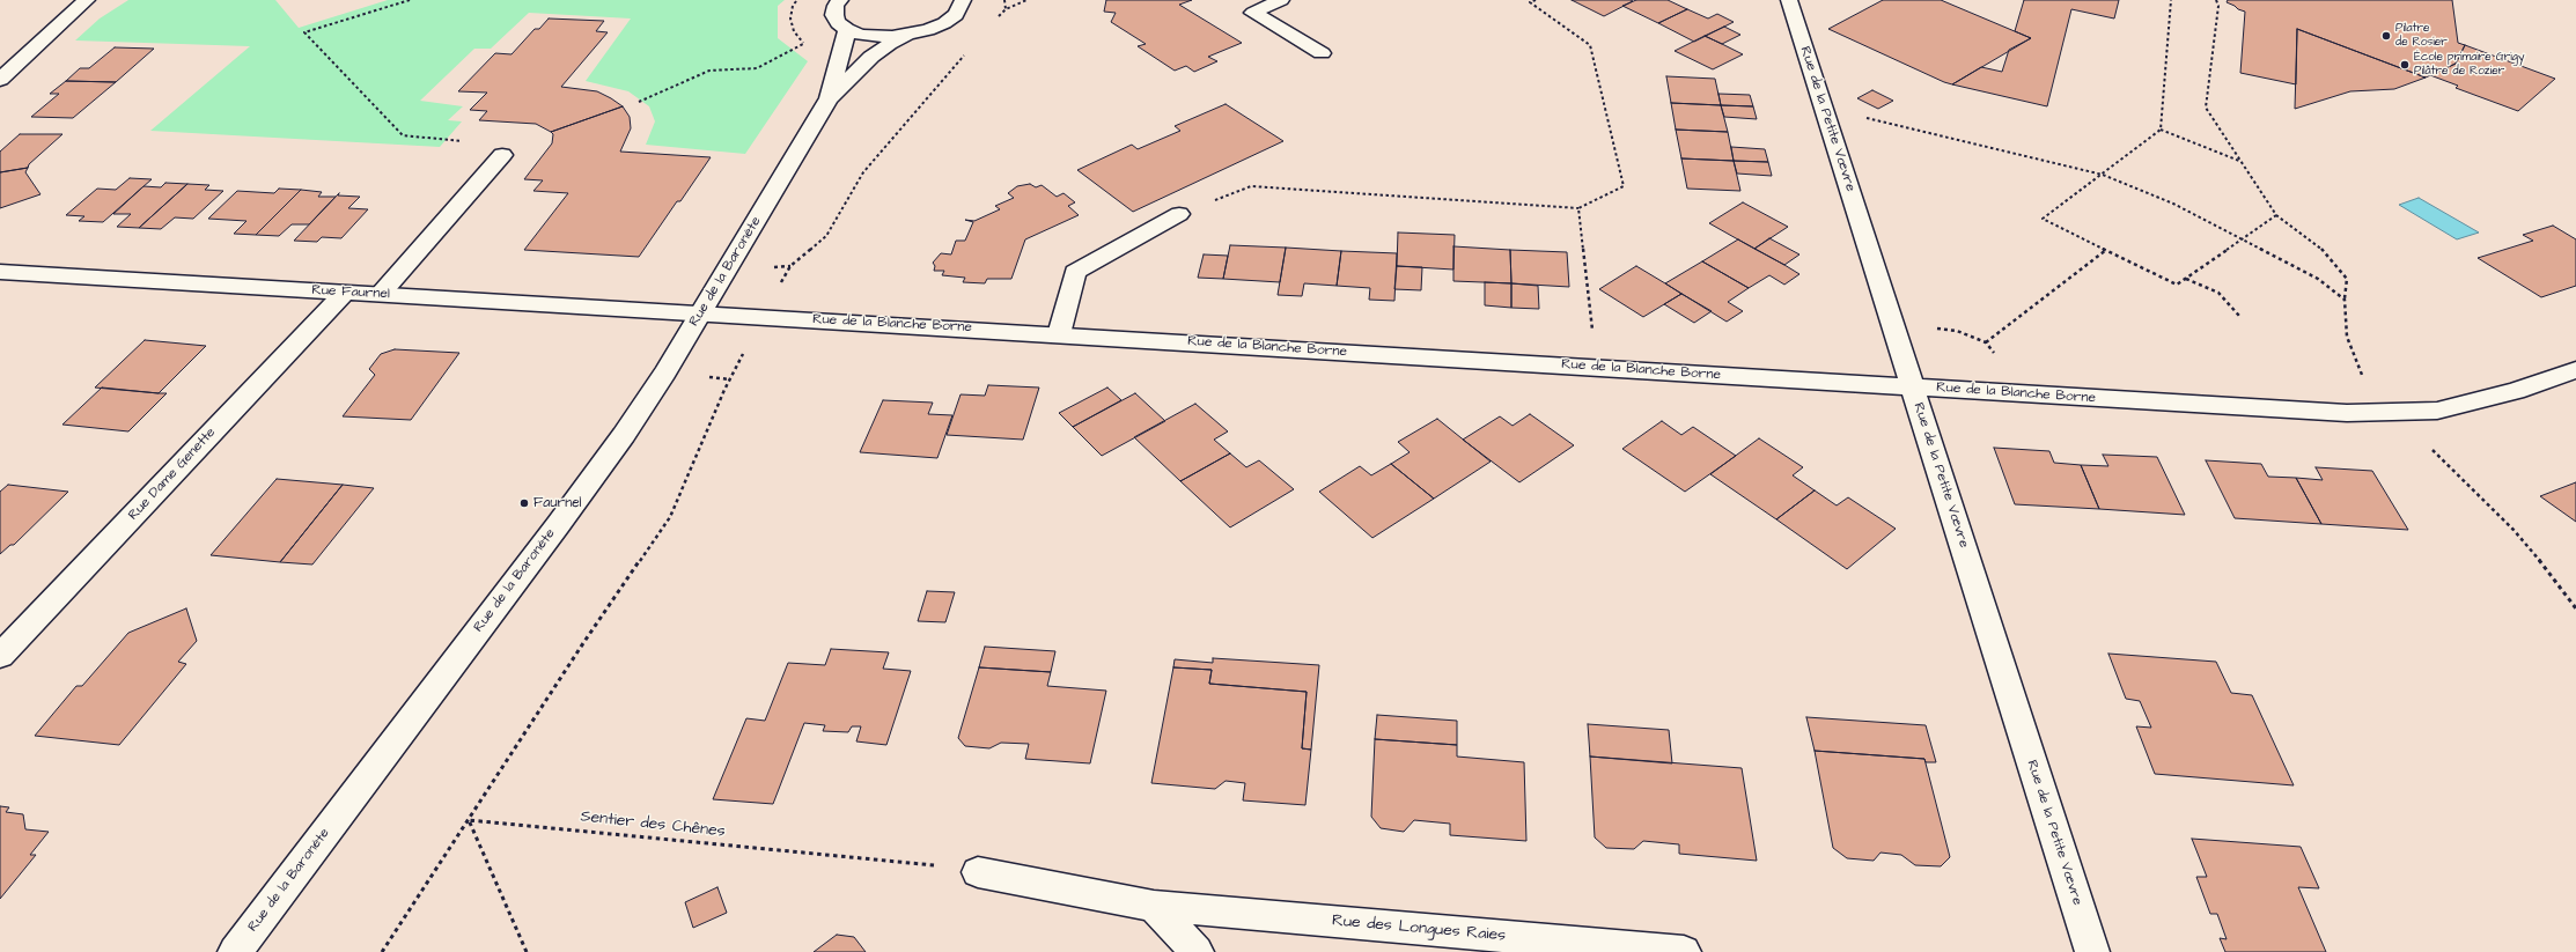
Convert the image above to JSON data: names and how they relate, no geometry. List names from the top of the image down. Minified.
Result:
{"streets":{"street":["Rue de la Petite Vœvre","Rue de la Baronète","Rue Faurnel","Rue de la Blanche Borne","Rue Dame Genette","Rue des Longues Raies"],"path":["Sentier des Chênes"]},"crossings":[["Rue de la Petite Vœvre","Rue de la Blanche Borne"],["Rue de la Baronète","Rue Faurnel"],["Rue de la Baronète","Rue de la Blanche Borne"],["Rue Faurnel","Rue de la Blanche Borne"],["Rue Faurnel","Rue Dame Genette"],["Sentier des Chênes","Rue des Longues Raies"]],"places":["Pilatre de Rosier","École primaire Grigy Pilâtre de Rozier","Faurnel"]}
